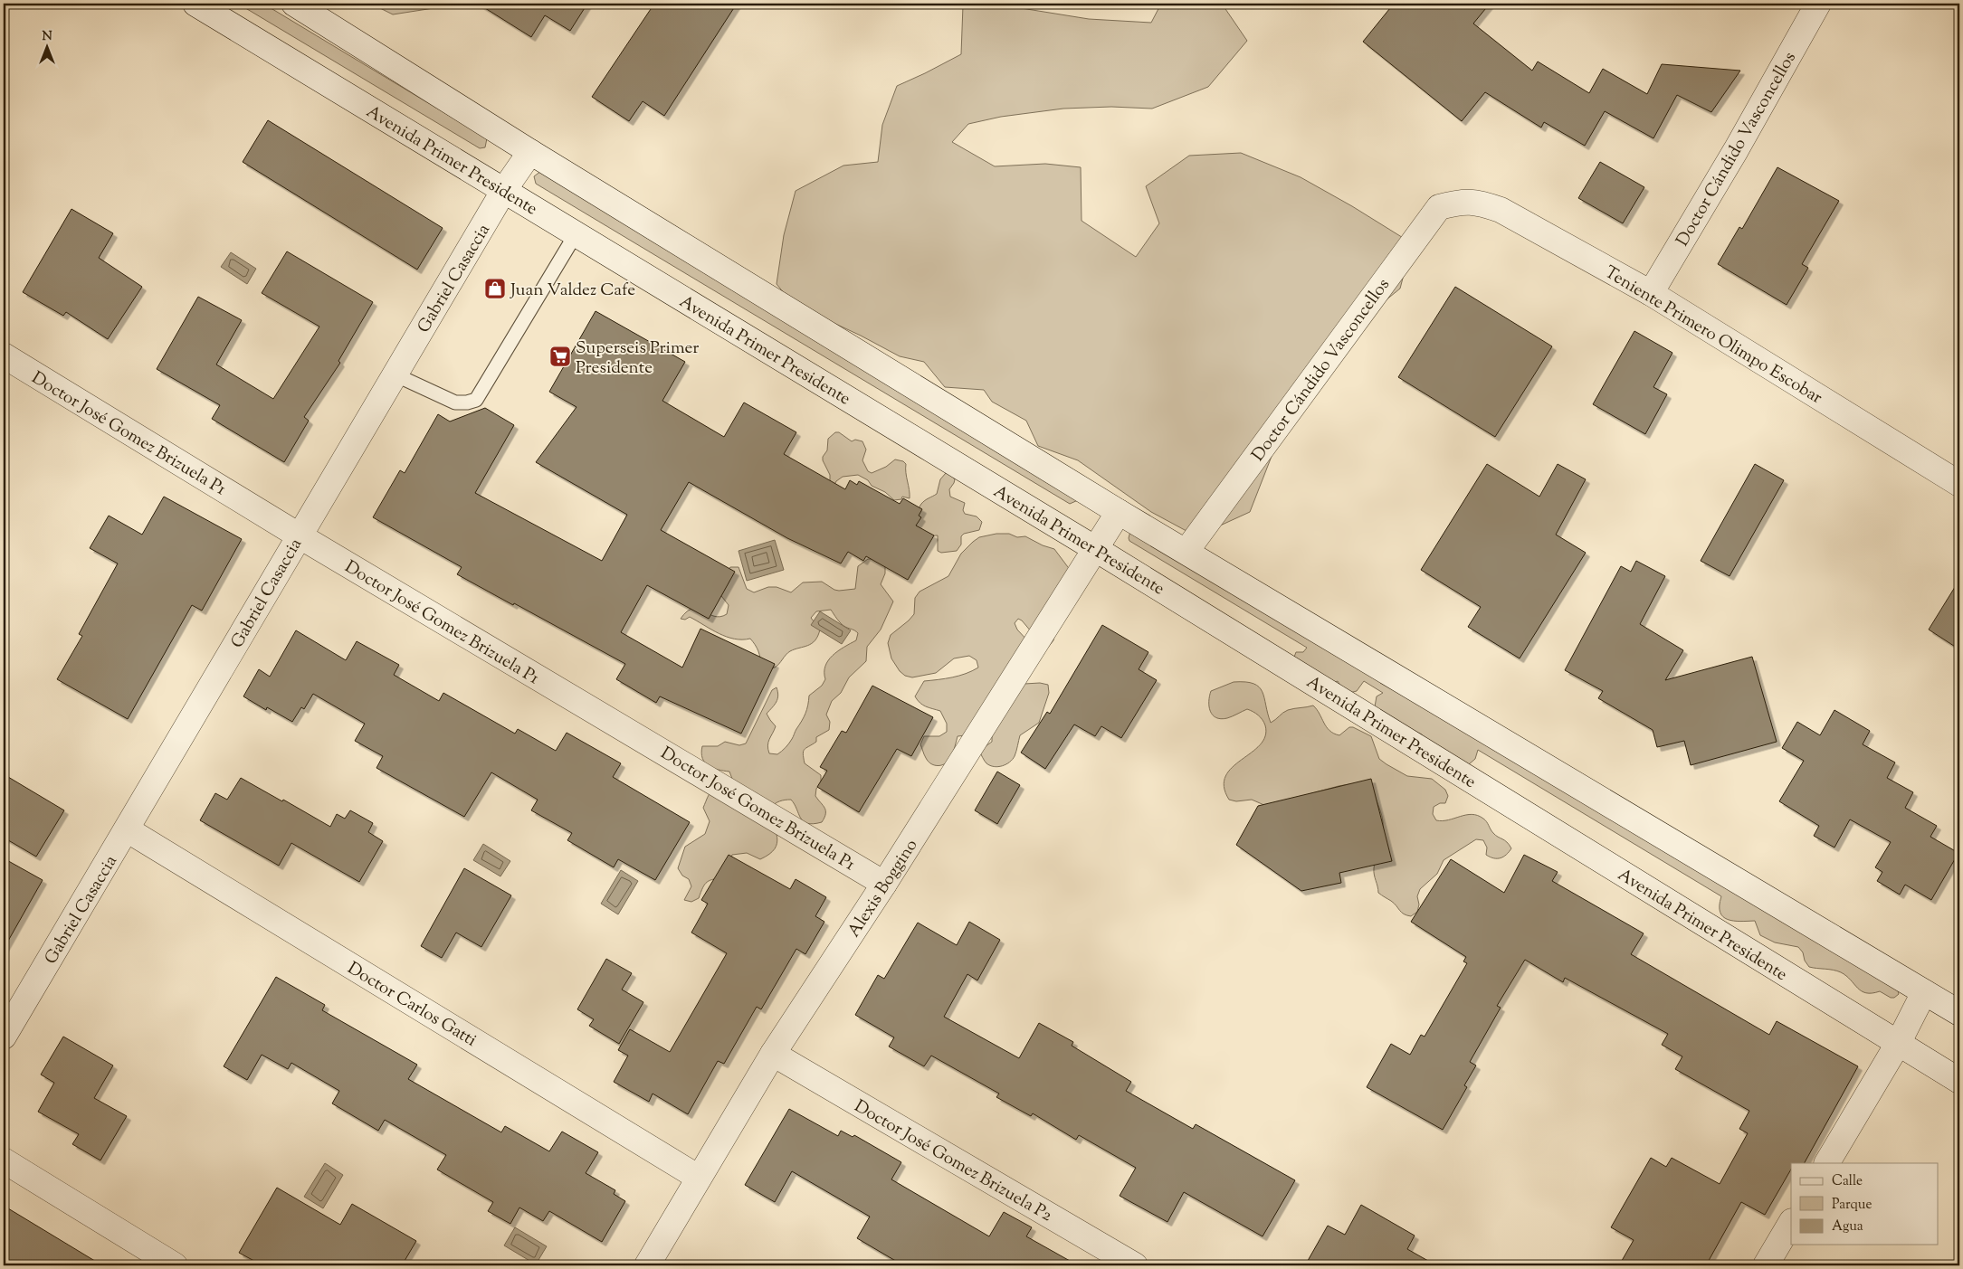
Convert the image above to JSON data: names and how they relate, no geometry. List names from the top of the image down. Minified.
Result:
{"streets":{"street":["Doctor Cándido Vasconcellos","Avenida Primer Presidente","Gabriel Casaccia","Teniente Primero Olimpo Escobar","Doctor José Gomez Brizuela P1","Alexis Boggino","Doctor Carlos Gatti","Doctor José Gomez Brizuela P2"]},"crossings":[["Doctor Cándido Vasconcellos","Teniente Primero Olimpo Escobar"],["Avenida Primer Presidente","Gabriel Casaccia"],["Avenida Primer Presidente","Alexis Boggino"],["Gabriel Casaccia","Doctor José Gomez Brizuela P1"],["Gabriel Casaccia","Doctor Carlos Gatti"],["Doctor José Gomez Brizuela P1","Alexis Boggino"],["Alexis Boggino","Doctor Carlos Gatti"],["Alexis Boggino","Doctor José Gomez Brizuela P2"]],"places":{"shop":["Juan Valdez Cafe"],"supermarket":["Superseis Primer Presidente"]},"legend":["Calle","Parque","Agua"],"north":"top"}
